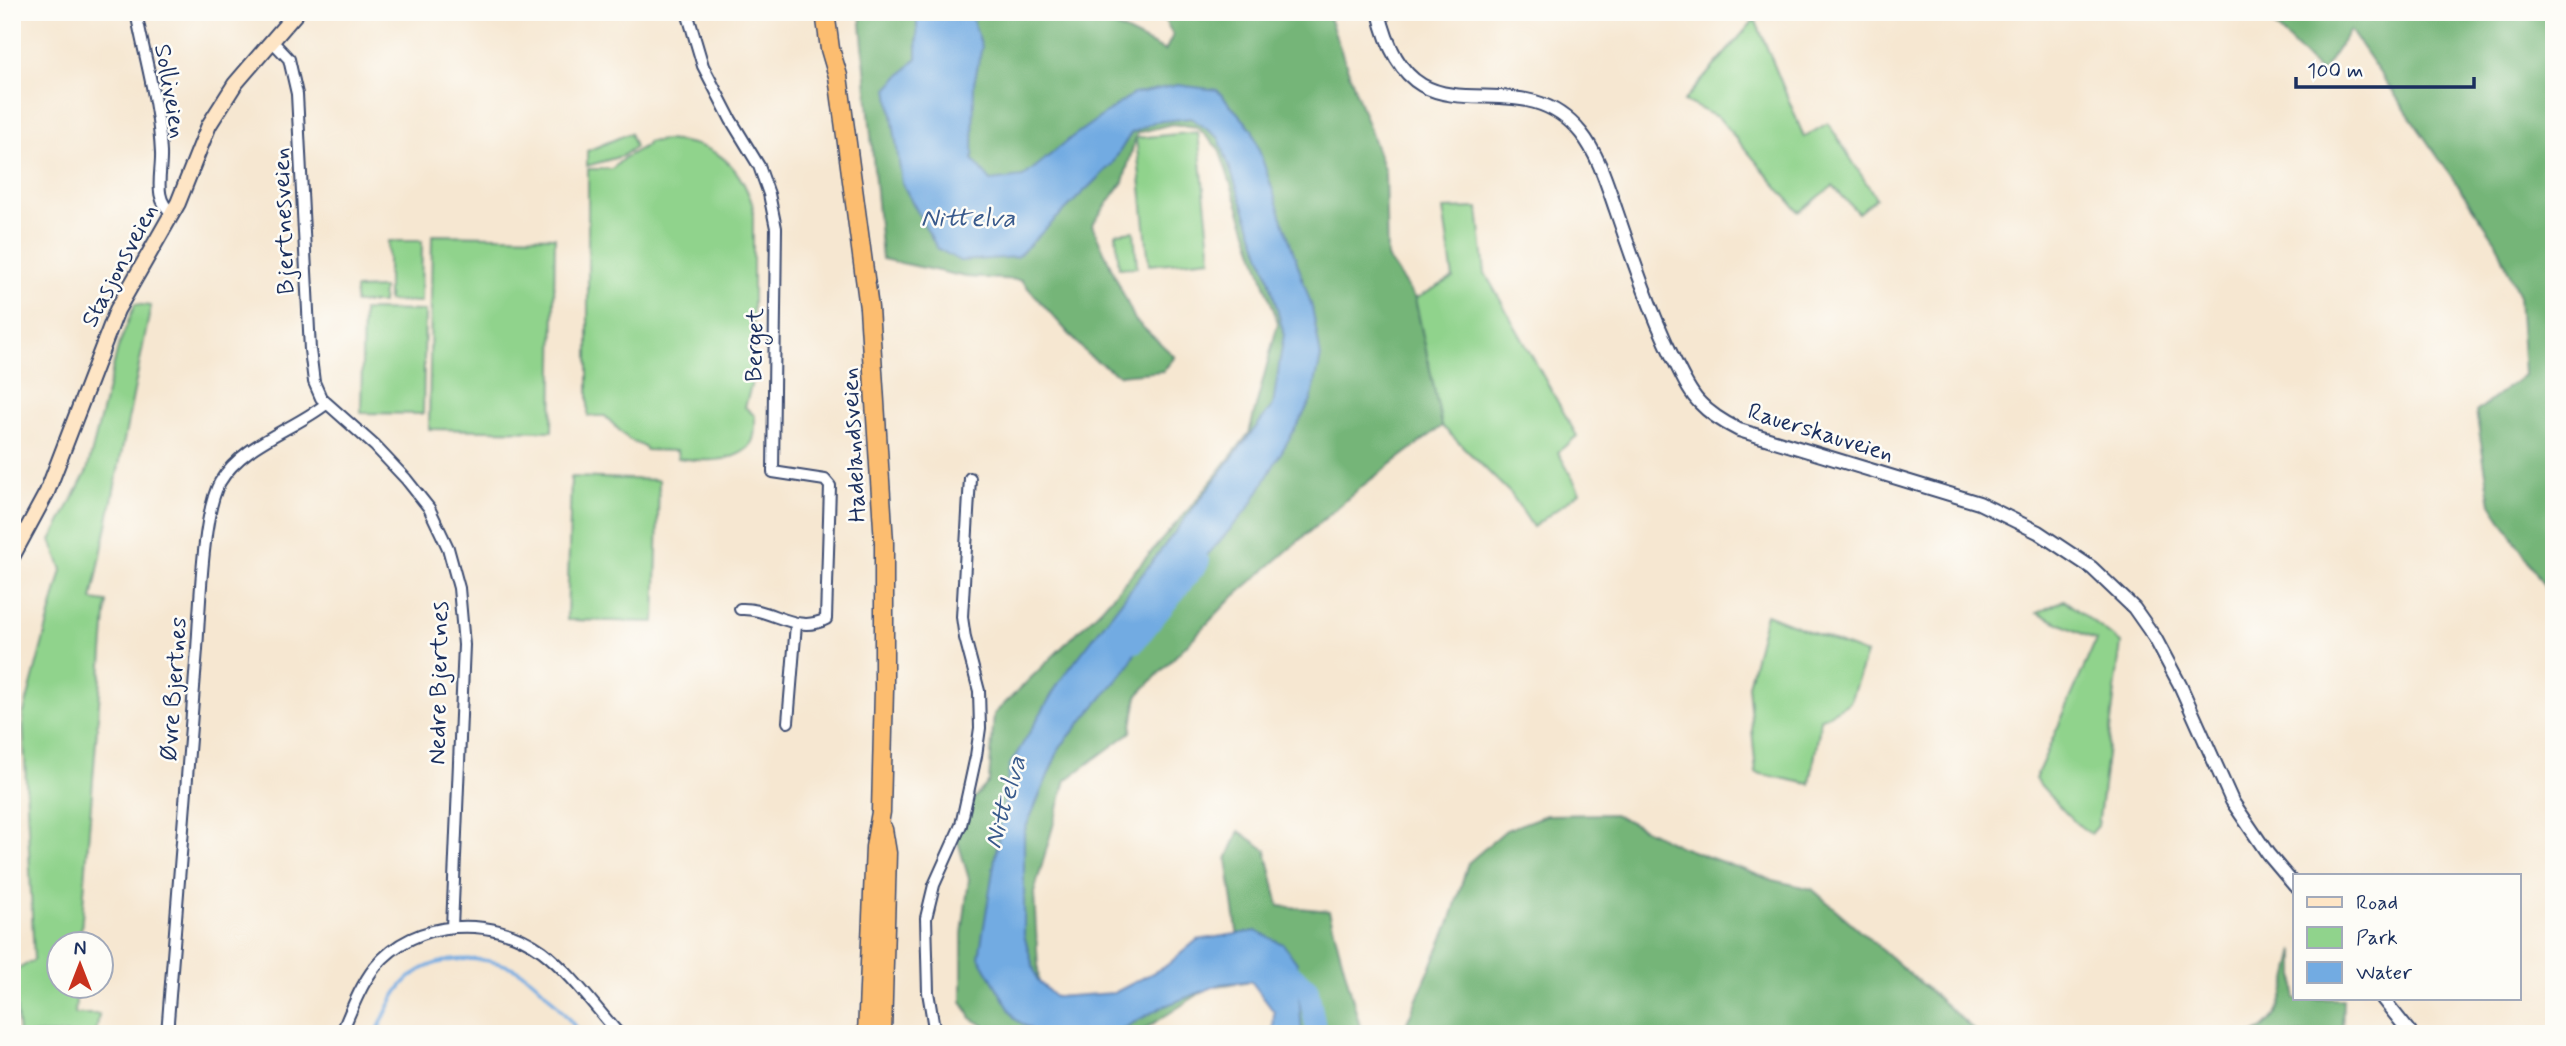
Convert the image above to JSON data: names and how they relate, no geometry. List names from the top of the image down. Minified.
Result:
{"streets":{"highway":["Hadelandsveien"],"main road":["Stasjonsveien"],"street":["Solliveien","Bjertnesveien","Berget","Rauerskauveien","Nedre Bjertnes","Øvre Bjertnes"]},"crossings":[["Solliveien","Stasjonsveien"],["Bjertnesveien","Stasjonsveien"],["Bjertnesveien","Nedre Bjertnes"],["Bjertnesveien","Øvre Bjertnes"],["Nedre Bjertnes","Øvre Bjertnes"]],"water":["Nittelva"],"legend":["Road","Park","Water"],"scale_bar":"100 m","north":"top"}
